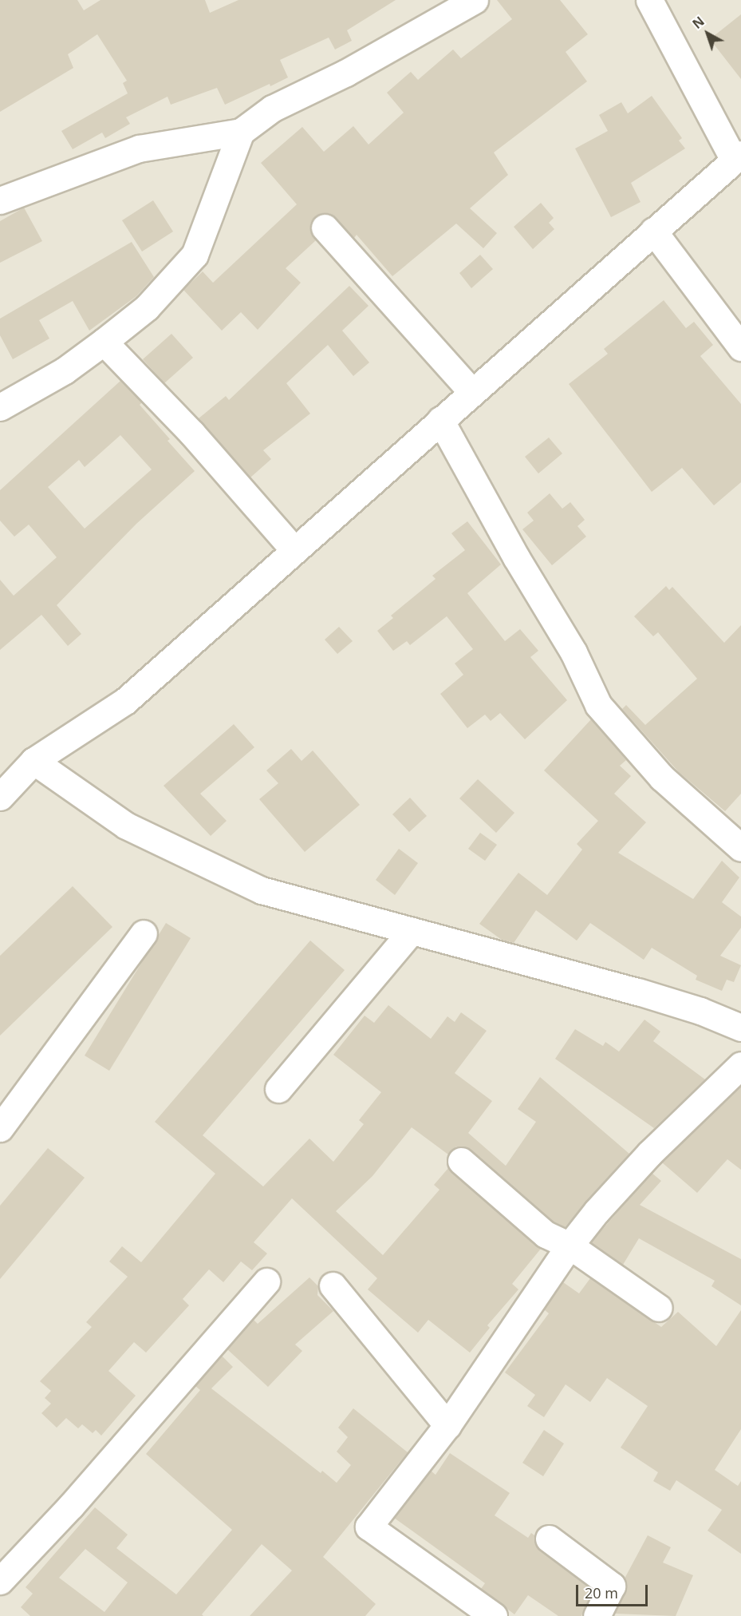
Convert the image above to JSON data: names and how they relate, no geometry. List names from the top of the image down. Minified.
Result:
{"scale_bar":"20 m","north":"top left"}
